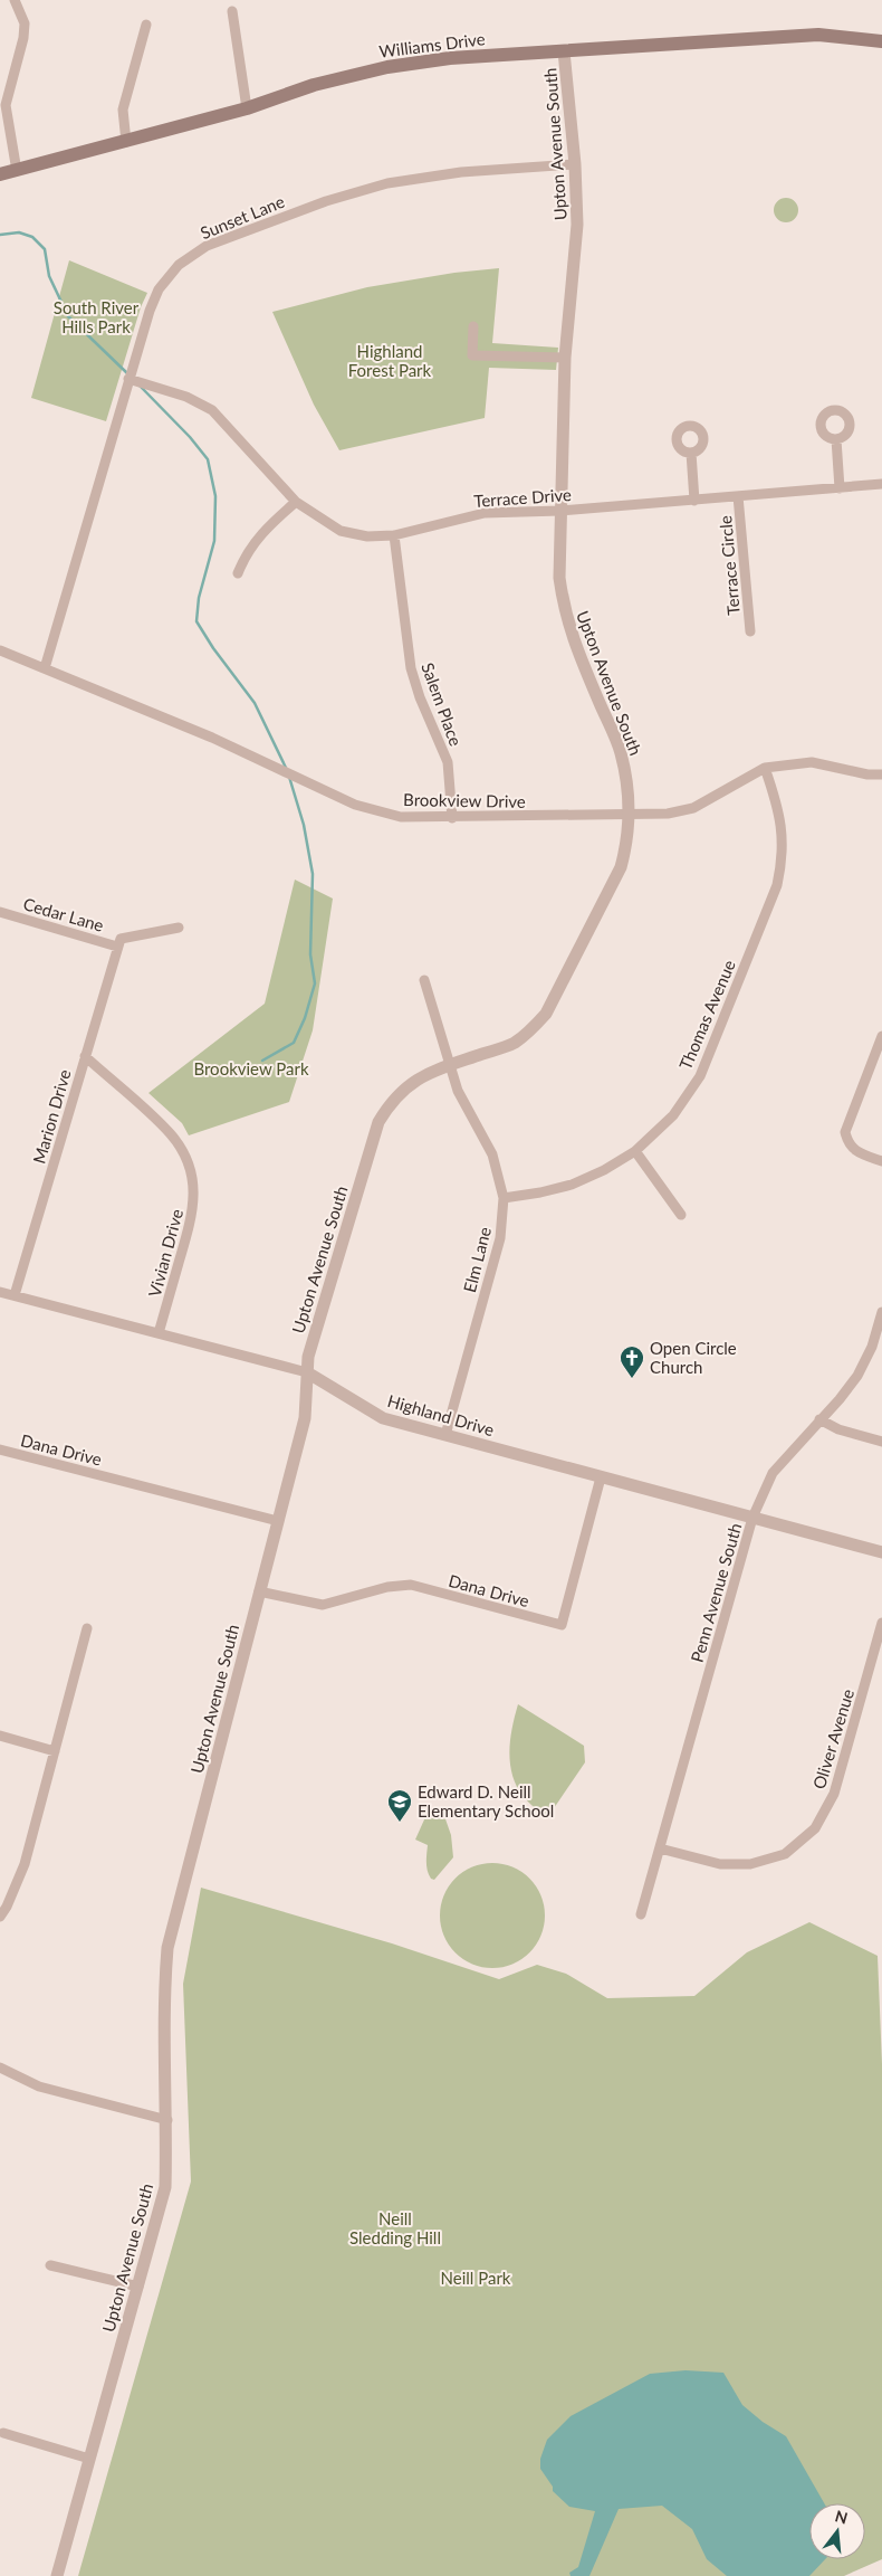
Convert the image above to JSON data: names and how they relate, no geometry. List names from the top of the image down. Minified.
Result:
{"streets":{"main road":["Williams Drive"],"street":["Upton Avenue South","Sunset Lane","Terrace Drive","Terrace Circle","Salem Place","Brookview Drive","Cedar Lane","Thomas Avenue","Marion Drive","Vivian Drive","Elm Lane","Highland Drive","Dana Drive","Penn Avenue South","Oliver Avenue"]},"crossings":[["Williams Drive","Upton Avenue South"],["Upton Avenue South","Sunset Lane"],["Upton Avenue South","Terrace Drive"],["Upton Avenue South","Brookview Drive"],["Upton Avenue South","Elm Lane"],["Upton Avenue South","Highland Drive"],["Upton Avenue South","Dana Drive"],["Sunset Lane","Terrace Drive"],["Sunset Lane","Brookview Drive"],["Terrace Drive","Terrace Circle"],["Terrace Drive","Salem Place"],["Salem Place","Brookview Drive"],["Brookview Drive","Thomas Avenue"],["Cedar Lane","Marion Drive"],["Thomas Avenue","Elm Lane"],["Marion Drive","Vivian Drive"],["Marion Drive","Highland Drive"],["Vivian Drive","Highland Drive"],["Elm Lane","Highland Drive"],["Highland Drive","Dana Drive"],["Highland Drive","Penn Avenue South"],["Penn Avenue South","Oliver Avenue"]],"parks":["South River Hills Park","Highland Forest Park","Brookview Park","Neill Sledding Hill","Neill Park"],"places":{"church":["Open Circle Church"],"school or university":["Edward D. Neill Elementary School"]},"north":"top"}
